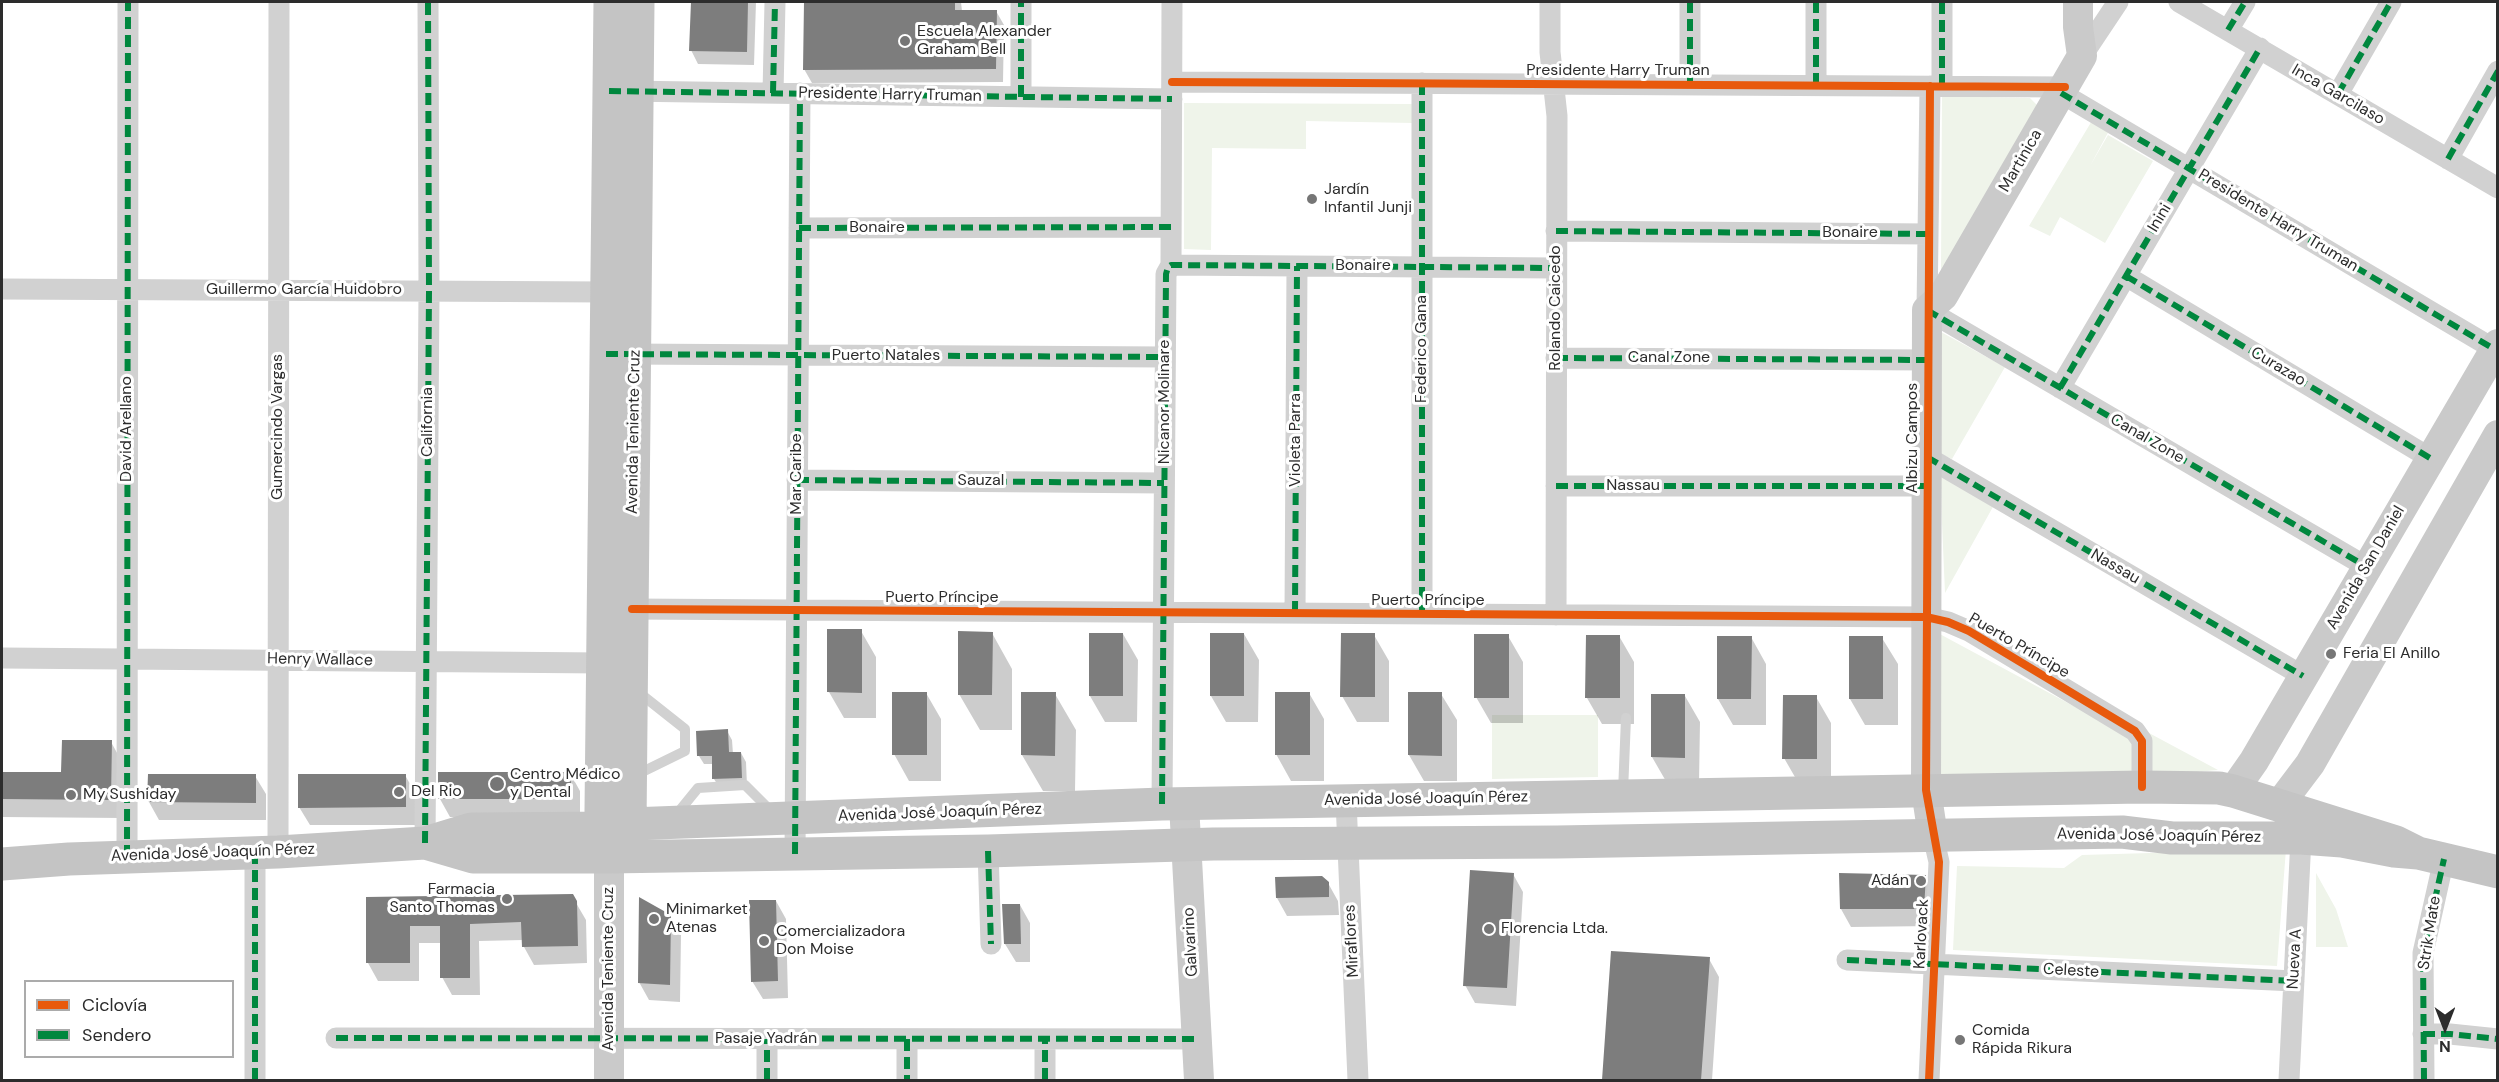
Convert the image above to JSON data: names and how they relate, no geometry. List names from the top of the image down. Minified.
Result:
{"streets":{"main road":["Avenida Teniente Cruz","Avenida José Joaquín Pérez"],"street":["Presidente Harry Truman","Inca Garcilaso","Martinica","Inini","Bonaire","Guillermo García Huidobro","Rolando Caicedo","Federico Gana","Puerto Natales","Canal Zone","Curazao","Nicanor Molinare","California","Gumercindo Vargas","David Arellano","Albizu Campos","Violeta Parra","Mar Caribe","Sauzal","Nassau","Avenida San Daniel","Puerto Príncipe","Henry Wallace","Strik Mate","Karlovack","Miraflores","Galvarino","Nueva A","Celeste","Pasaje Yadrán"]},"crossings":[["Presidente Harry Truman","Martinica"],["Presidente Harry Truman","Inini"],["Presidente Harry Truman","Rolando Caicedo"],["Presidente Harry Truman","Federico Gana"],["Presidente Harry Truman","Nicanor Molinare"],["Presidente Harry Truman","Avenida Teniente Cruz"],["Presidente Harry Truman","Albizu Campos"],["Presidente Harry Truman","Mar Caribe"],["Presidente Harry Truman","Avenida San Daniel"],["Inca Garcilaso","Inini"],["Martinica","Canal Zone"],["Martinica","Albizu Campos"],["Inini","Canal Zone"],["Inini","Curazao"],["Bonaire","Rolando Caicedo"],["Bonaire","Federico Gana"],["Bonaire","Nicanor Molinare"],["Bonaire","Albizu Campos"],["Bonaire","Violeta Parra"],["Bonaire","Mar Caribe"],["Guillermo García Huidobro","California"],["Guillermo García Huidobro","Gumercindo Vargas"],["Guillermo García Huidobro","David Arellano"],["Guillermo García Huidobro","Avenida Teniente Cruz"],["Rolando Caicedo","Canal Zone"],["Rolando Caicedo","Nassau"],["Rolando Caicedo","Puerto Príncipe"],["Federico Gana","Puerto Príncipe"],["Puerto Natales","Nicanor Molinare"],["Puerto Natales","Avenida Teniente Cruz"],["Puerto Natales","Mar Caribe"],["Canal Zone","Albizu Campos"],["Canal Zone","Avenida San Daniel"],["Curazao","Avenida San Daniel"],["Nicanor Molinare","Sauzal"],["Nicanor Molinare","Puerto Príncipe"],["Nicanor Molinare","Avenida José Joaquín Pérez"],["Nicanor Molinare","Galvarino"],["California","Henry Wallace"],["California","Avenida José Joaquín Pérez"],["Gumercindo Vargas","Henry Wallace"],["Gumercindo Vargas","Avenida José Joaquín Pérez"],["David Arellano","Henry Wallace"],["David Arellano","Avenida José Joaquín Pérez"],["Avenida Teniente Cruz","Puerto Príncipe"],["Avenida Teniente Cruz","Henry Wallace"],["Avenida Teniente Cruz","Avenida José Joaquín Pérez"],["Avenida Teniente Cruz","Pasaje Yadrán"],["Albizu Campos","Nassau"],["Albizu Campos","Puerto Príncipe"],["Albizu Campos","Avenida José Joaquín Pérez"],["Albizu Campos","Karlovack"],["Violeta Parra","Puerto Príncipe"],["Mar Caribe","Sauzal"],["Mar Caribe","Puerto Príncipe"],["Mar Caribe","Avenida José Joaquín Pérez"],["Nassau","Avenida San Daniel"],["Avenida San Daniel","Avenida José Joaquín Pérez"],["Puerto Príncipe","Avenida José Joaquín Pérez"],["Avenida José Joaquín Pérez","Strik Mate"],["Avenida José Joaquín Pérez","Karlovack"],["Avenida José Joaquín Pérez","Miraflores"],["Avenida José Joaquín Pérez","Galvarino"],["Avenida José Joaquín Pérez","Nueva A"],["Karlovack","Celeste"],["Galvarino","Pasaje Yadrán"],["Nueva A","Celeste"]],"places":["Escuela Alexander Graham Bell","Jardín Infantil Junji","Feria El Anillo","Centro Médico y Dental","Del Rio","My Sushiday","Adán","Farmacia Santo Thomas","Minimarket Atenas","Florencia Ltda.","Comercializadora Don Moise","Comida Rápida Rikura"],"legend":["Ciclovía","Sendero"],"north":"bottom"}
